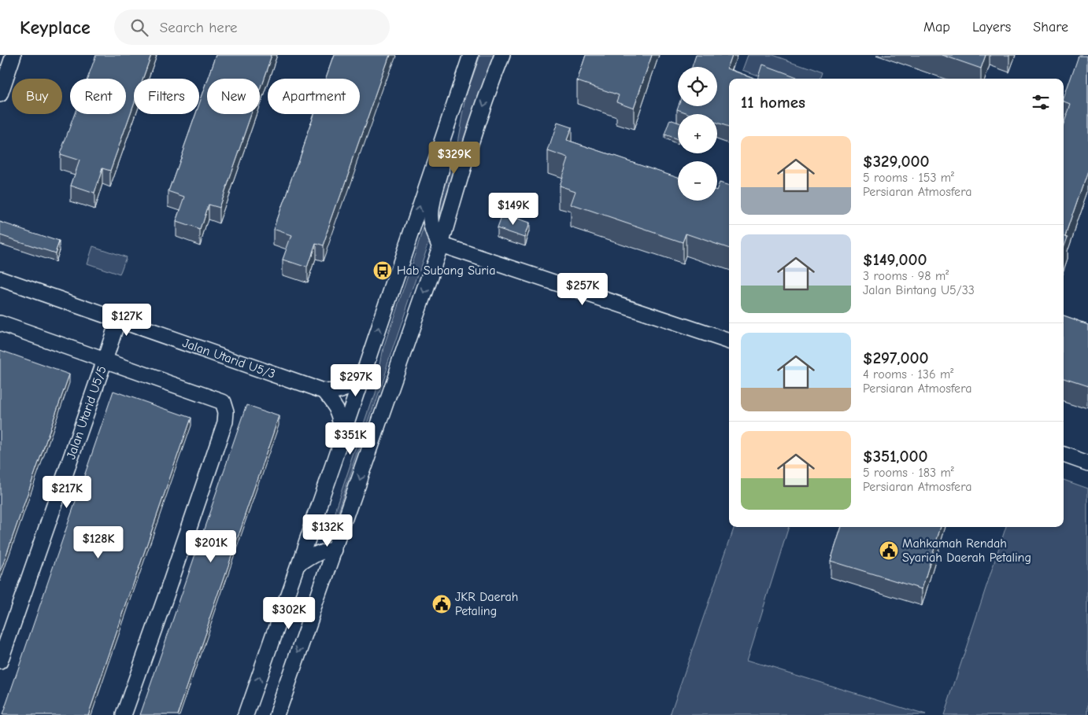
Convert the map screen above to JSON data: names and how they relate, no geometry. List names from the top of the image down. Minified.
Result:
{"streets":{"street":["Jalan Utarid U5/3","Jalan Utarid U5/5"]},"crossings":[["Jalan Utarid U5/3","Jalan Utarid U5/5"]],"places":{"bus stop":["Hab Subang Suria"],"public building":["Mahkamah Rendah Syariah Daerah Petaling","JKR Daerah Petaling"]},"page":{"header":"Keyplace","search":"Search here","nav":["Map","Layers","Share"],"map_buttons":["+","−"],"chip":["Buy","Rent","Filters","New","Apartment"],"heading":"11 homes","list":[{"name":"$329,000","note":"5 rooms · 153 m² · Persiaran Atmosfera"},{"name":"$149,000","note":"3 rooms · 98 m² · Jalan Bintang U5/33"},{"name":"$297,000","note":"4 rooms · 136 m² · Persiaran Atmosfera"},{"name":"$351,000","note":"5 rooms · 183 m² · Persiaran Atmosfera"}],"price":["$329K","$149K","$257K","$127K","$297K","$351K","$217K","$132K","$128K","$201K","$302K"]}}
